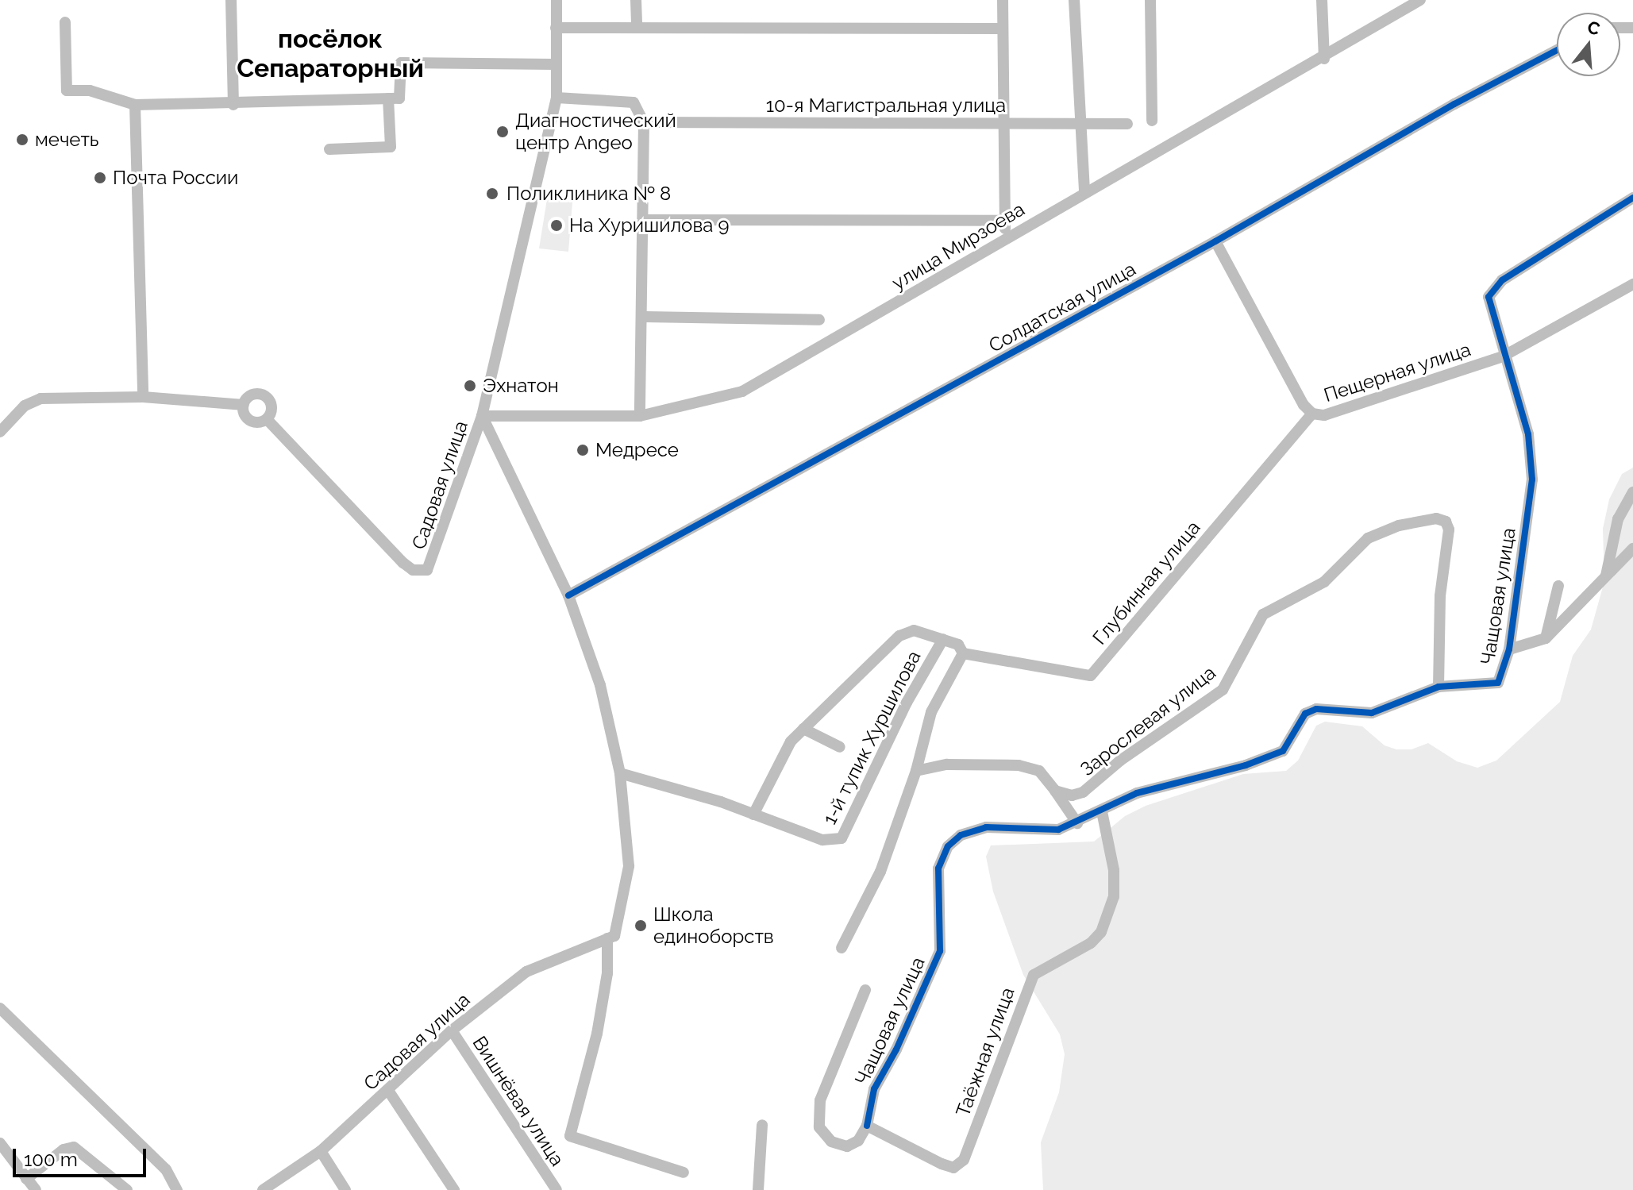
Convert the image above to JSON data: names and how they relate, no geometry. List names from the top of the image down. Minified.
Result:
{"streets":{"street":["10-я Магистральная улица","улица Мирзоева","Солдатская улица","Пещерная улица","Садовая улица","Глубинная улица","Чащовая улица","Зарослевая улица","1-й тупик Хуршилова","Таёжная улица","Вишнёвая улица"]},"crossings":[["улица Мирзоева","Садовая улица"],["Солдатская улица","Пещерная улица"],["Пещерная улица","Глубинная улица"],["Пещерная улица","Чащовая улица"],["Садовая улица","Вишнёвая улица"],["Глубинная улица","1-й тупик Хуршилова"],["Чащовая улица","Зарослевая улица"],["Чащовая улица","Таёжная улица"]],"districts":["посёлок Сепараторный"],"places":["Диагностический центр Angeo","мечеть","Почта России","Поликлиника № 8","На Хуришилова 9","Эхнатон","Медресе","Школа единоборств"],"scale_bar":"100 m","north":"top"}
